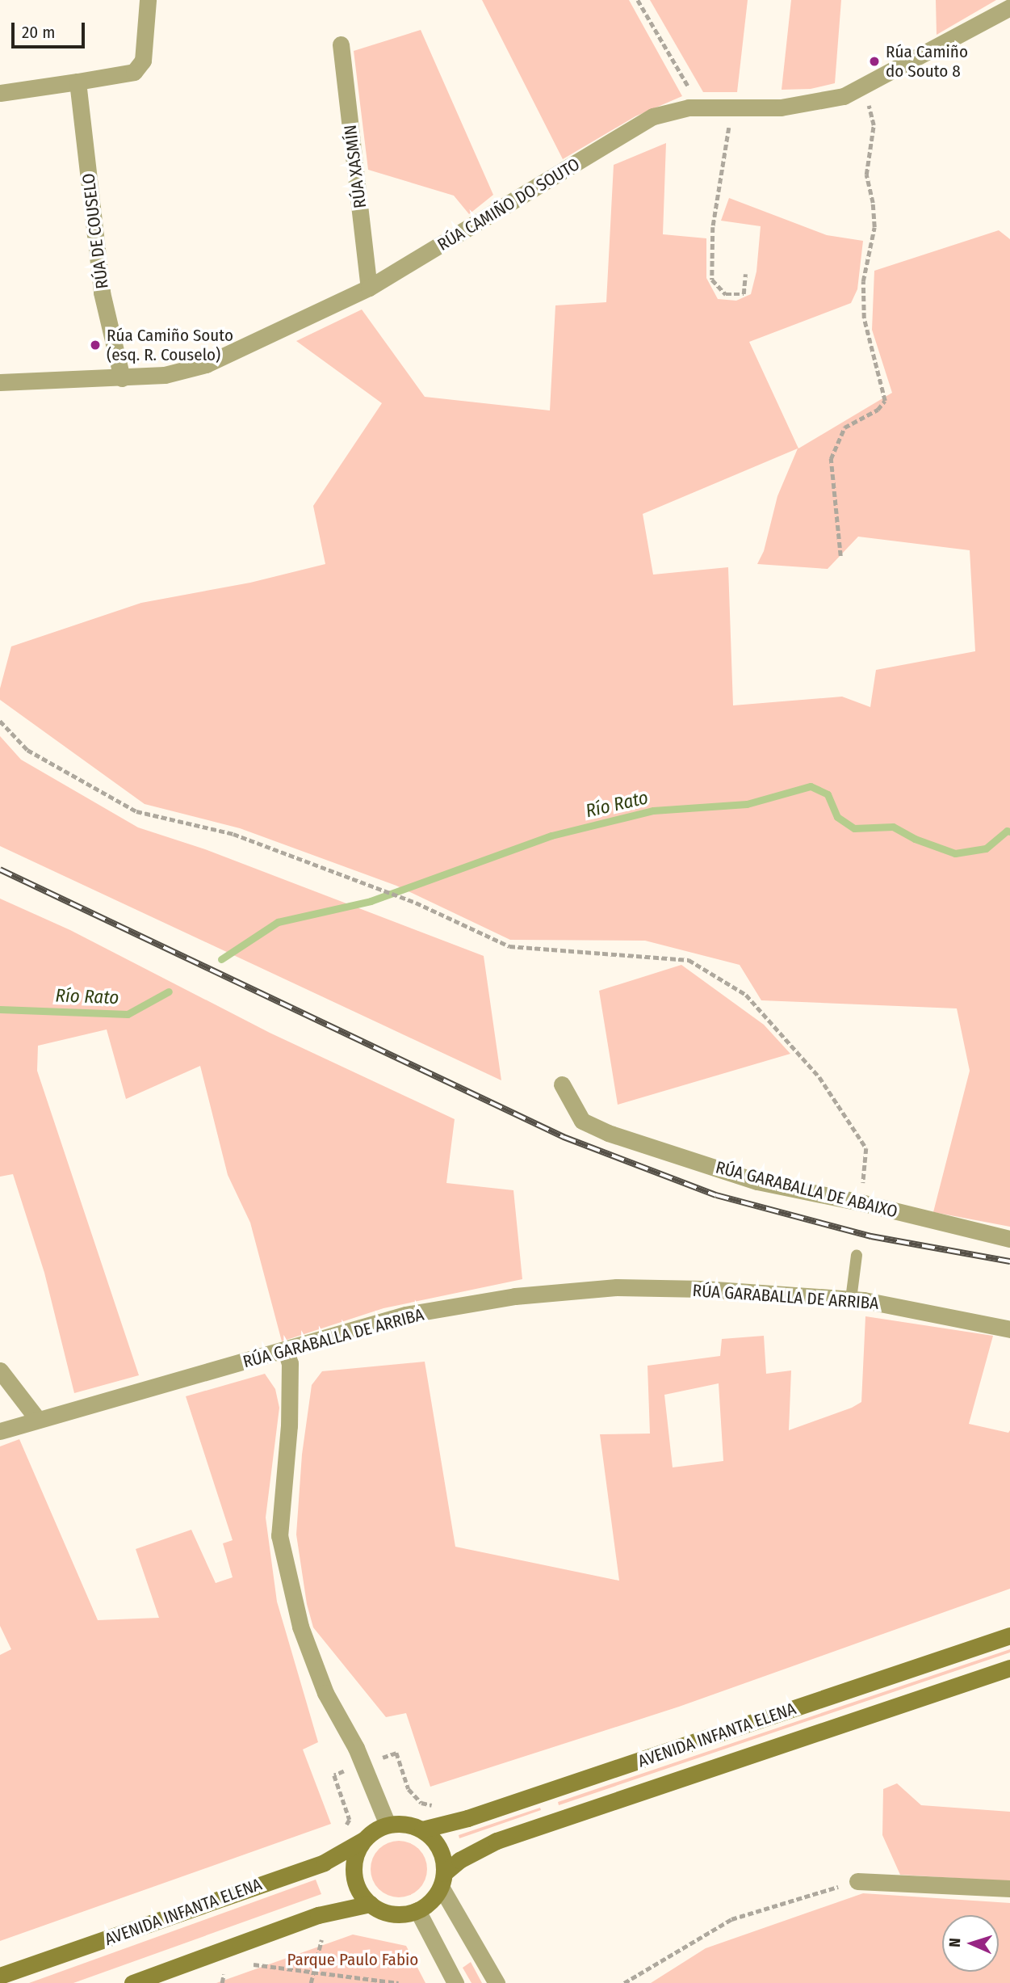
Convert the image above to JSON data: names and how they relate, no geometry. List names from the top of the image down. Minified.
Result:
{"streets":{"street":["RÚA XASMÍN","RÚA CAMIÑO DO SOUTO","RÚA DE COUSELO","RÚA GARABALLA DE ABAIXO","RÚA GARABALLA DE ARRIBA","AVENIDA INFANTA ELENA"]},"crossings":[["RÚA XASMÍN","RÚA CAMIÑO DO SOUTO"],["RÚA CAMIÑO DO SOUTO","RÚA DE COUSELO"]],"water":["Río Rato"],"parks":["Parque Paulo Fabio"],"places":["Rúa Camiño do Souto 8","Rúa Camiño Souto (esq. R. Couselo)"],"scale_bar":"20 m","north":"left"}
